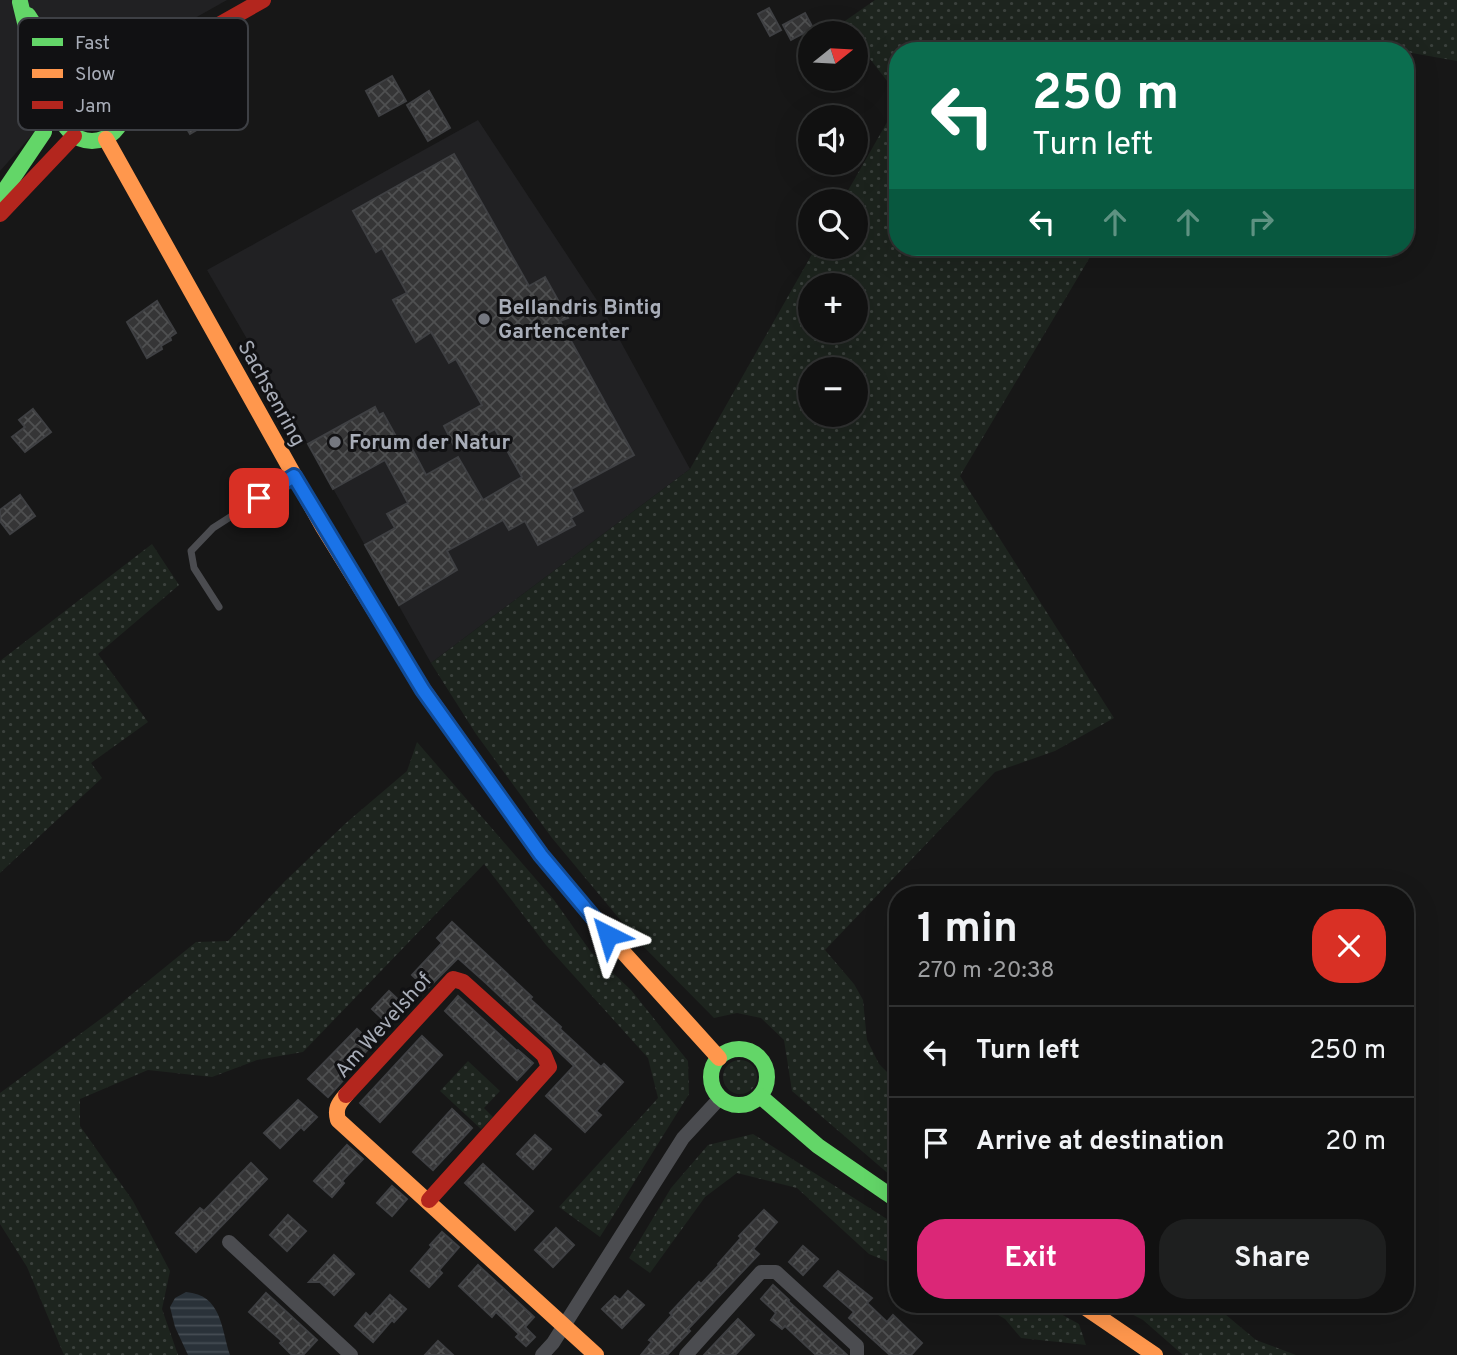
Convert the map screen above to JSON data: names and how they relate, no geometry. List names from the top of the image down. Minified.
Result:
{"streets":{"street":["Sachsenring","Am Wevelshof"]},"places":["Bellandris Bintig Gartencenter","Forum der Natur"],"legend":["Fast","Slow","Jam"],"north":"right","page":{"map_buttons":["+","−"],"turn":["250 m","Turn left"],"heading":["1 min","270 m · 20:38"],"list":[{"name":"Turn left","value":"250 m"},{"name":"Arrive at destination","value":"20 m"}],"buttons":["Exit","Share"]}}
